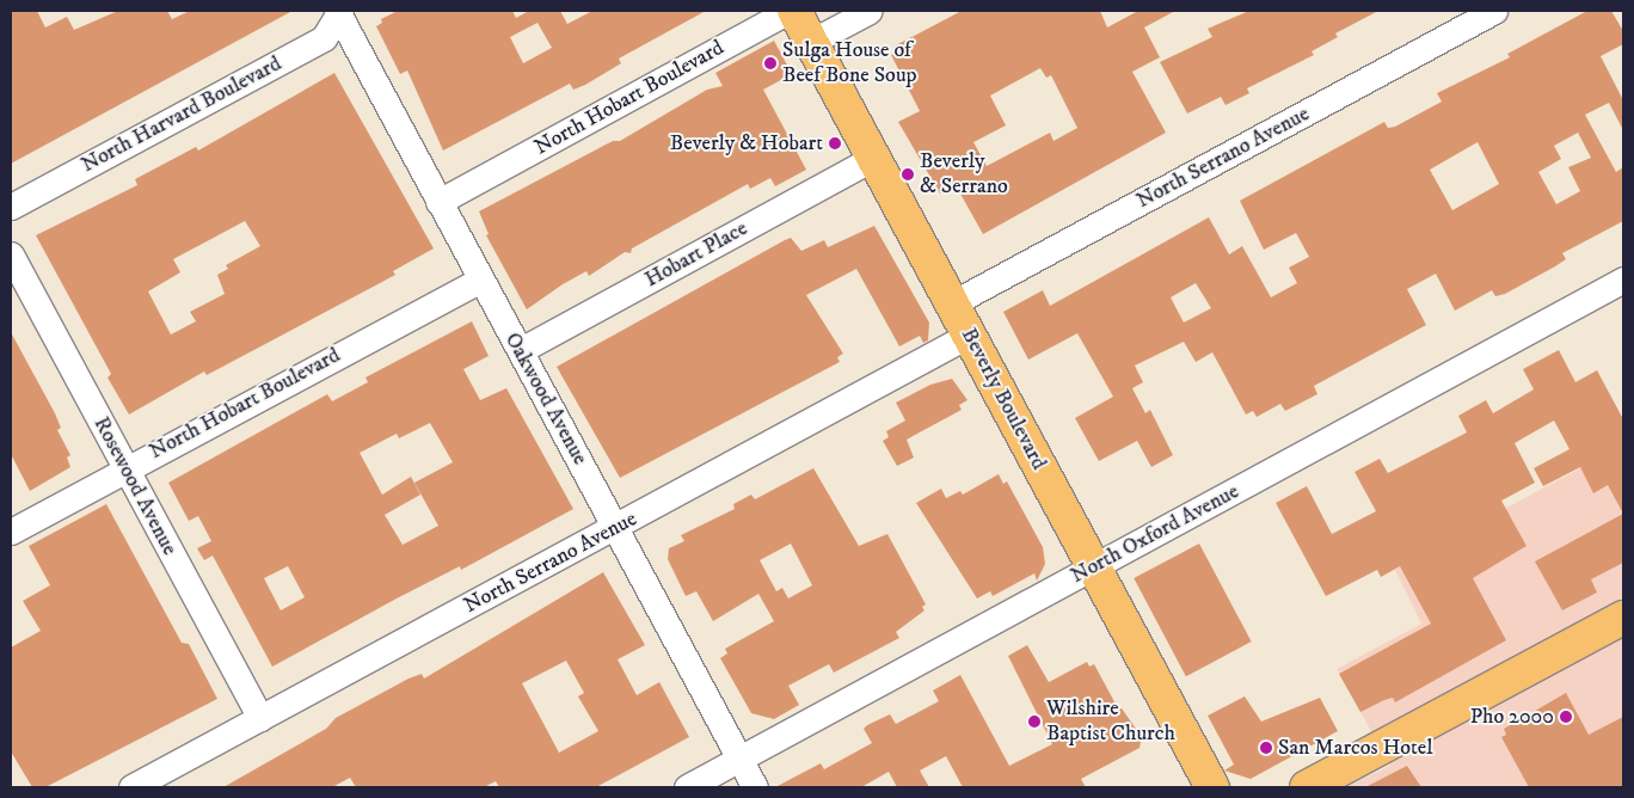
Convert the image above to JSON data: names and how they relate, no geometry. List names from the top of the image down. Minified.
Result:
{"streets":{"main road":["Beverly Boulevard"],"street":["North Hobart Boulevard","North Harvard Boulevard","North Serrano Avenue","Hobart Place","Oakwood Avenue","Rosewood Avenue","North Oxford Avenue"]},"crossings":[["North Hobart Boulevard","Oakwood Avenue"],["North Hobart Boulevard","Rosewood Avenue"],["North Harvard Boulevard","Oakwood Avenue"],["North Serrano Avenue","Oakwood Avenue"],["North Serrano Avenue","Beverly Boulevard"],["North Serrano Avenue","Rosewood Avenue"],["Hobart Place","Oakwood Avenue"],["Hobart Place","Beverly Boulevard"],["Oakwood Avenue","North Oxford Avenue"],["Beverly Boulevard","North Oxford Avenue"]],"places":["Sulga House of Beef Bone Soup","Beverly & Hobart","Beverly & Serrano","Pho 2000","Wilshire Baptist Church","San Marcos Hotel"]}
